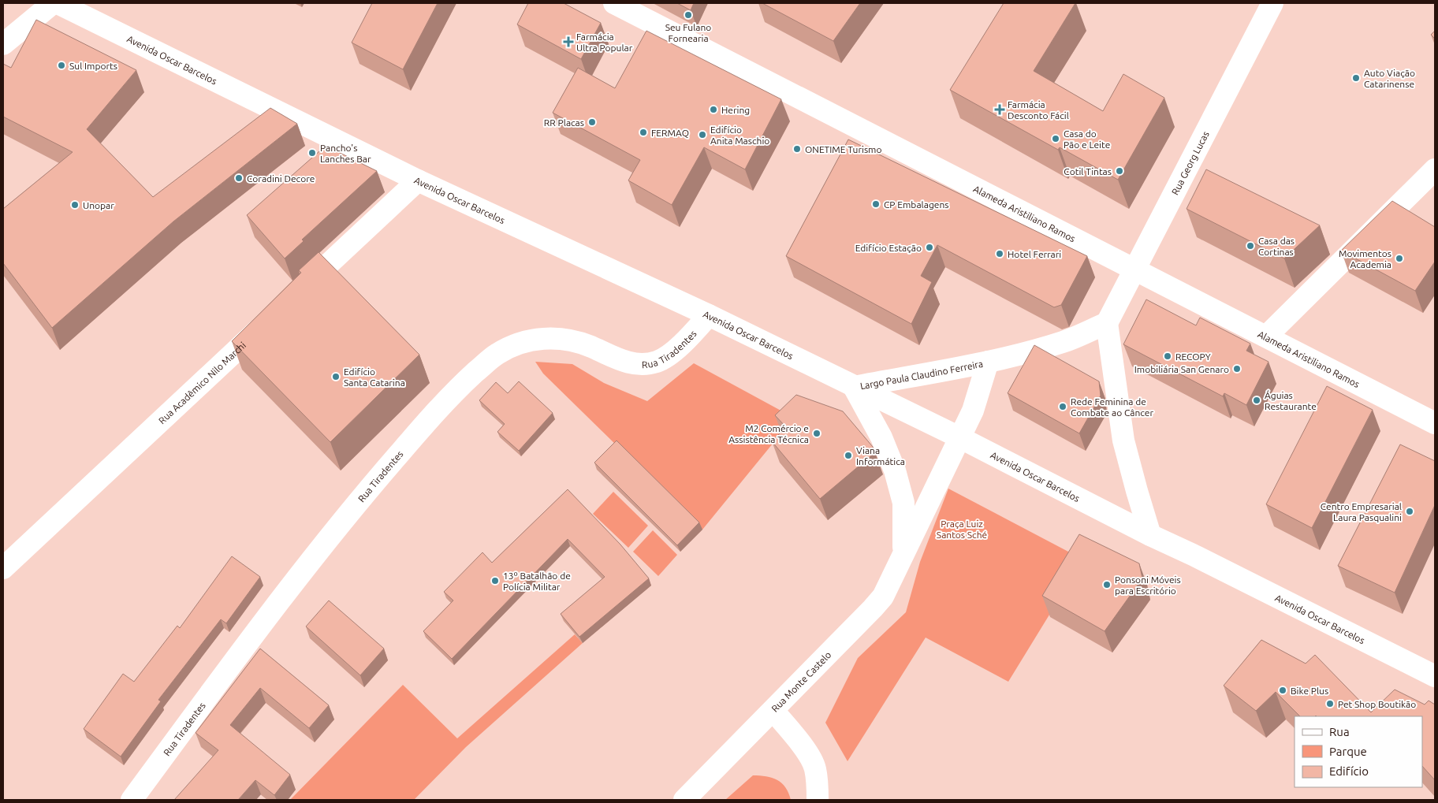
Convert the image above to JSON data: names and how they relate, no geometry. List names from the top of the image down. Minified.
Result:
{"streets":{"street":["Avenida Oscar Barcelos","Rua Georg Lucas","Alameda Aristiliano Ramos","Rua Tiradentes","Largo Paula Claudino Ferreira","Rua Acadêmico Nilo Marchi","Rua Monte Castelo"]},"crossings":[["Avenida Oscar Barcelos","Rua Tiradentes"],["Avenida Oscar Barcelos","Largo Paula Claudino Ferreira"],["Avenida Oscar Barcelos","Rua Monte Castelo"],["Rua Georg Lucas","Alameda Aristiliano Ramos"],["Rua Georg Lucas","Largo Paula Claudino Ferreira"],["Largo Paula Claudino Ferreira","Rua Monte Castelo"]],"parks":["Praça Luiz Santos Sché"],"places":{"other":["Seu Fulano Fornearia","Sul Imports","Auto Viação Catarinense","Hering","RR Placas","FERMAQ","Edifício Anita Maschio","Casa do Pão e Leite","ONETIME Turismo","Pancho's Lanches Bar","Cotil Tintas","Coradini Decore","CP Embalagens","Unopar","Casa das Cortinas","Edifício Estação","Hotel Ferrari","Movimentos Academia","RECOPY","Imobiliária San Genaro","Edifício Santa Catarina","Águias Restaurante","Rede Feminina de Combate ao Câncer","M2 Comércio e Assistência Técnica","Viana Informática","Centro Empresarial Laura Pasqualini","13º Batalhão de Polícia Militar","Ponsoni Móveis para Escritório","Bike Plus","Pet Shop Boutikão"],"health":["Farmácia Ultra Popular","Farmácia Desconto Fácil"]},"legend":["Rua","Parque","Edifício"]}
